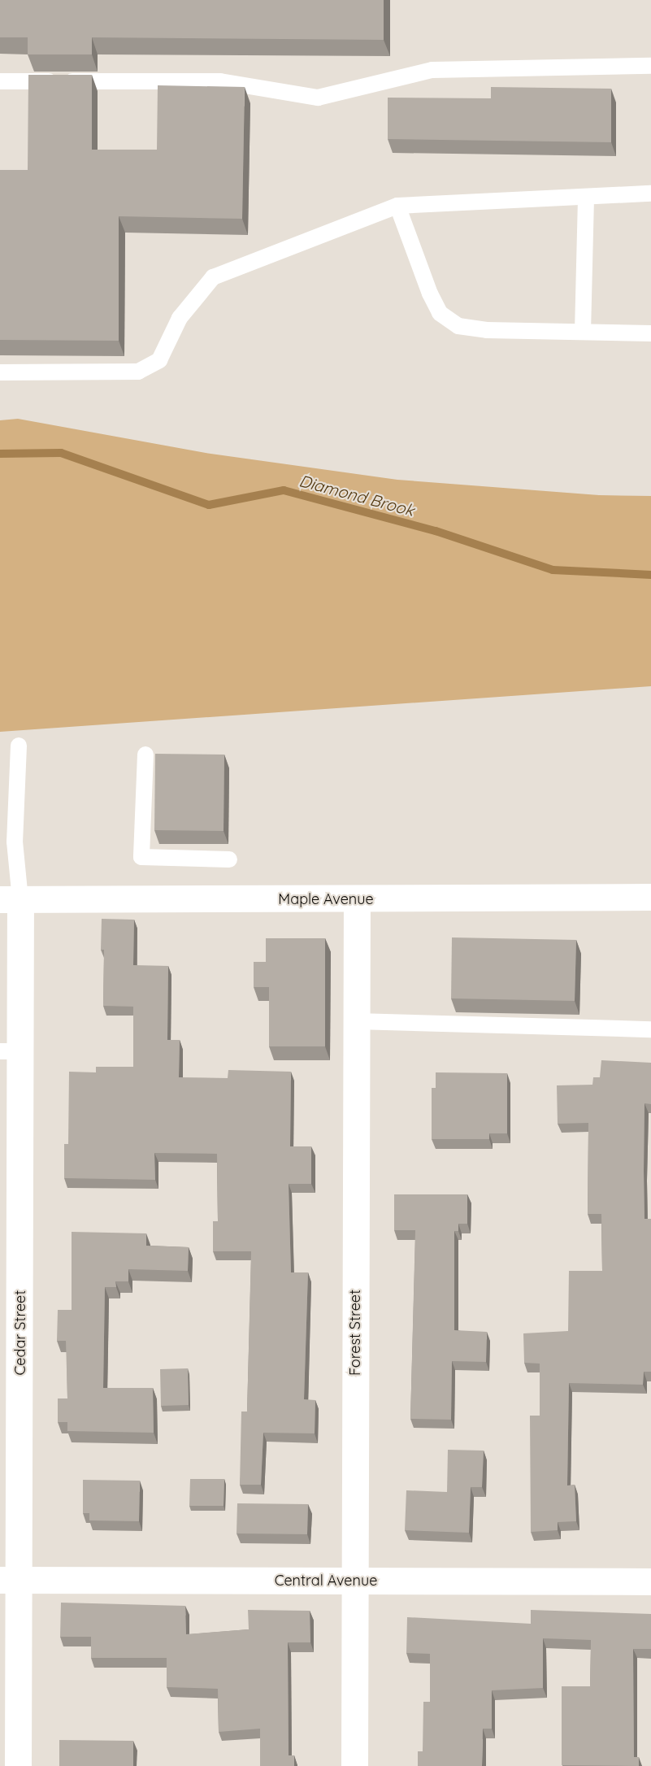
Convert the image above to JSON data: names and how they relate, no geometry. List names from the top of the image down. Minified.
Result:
{"streets":{"street":["Maple Avenue","Cedar Street","Forest Street","Central Avenue"]},"crossings":[["Maple Avenue","Cedar Street"],["Maple Avenue","Forest Street"],["Cedar Street","Central Avenue"],["Forest Street","Central Avenue"]],"water":["Diamond Brook"]}
